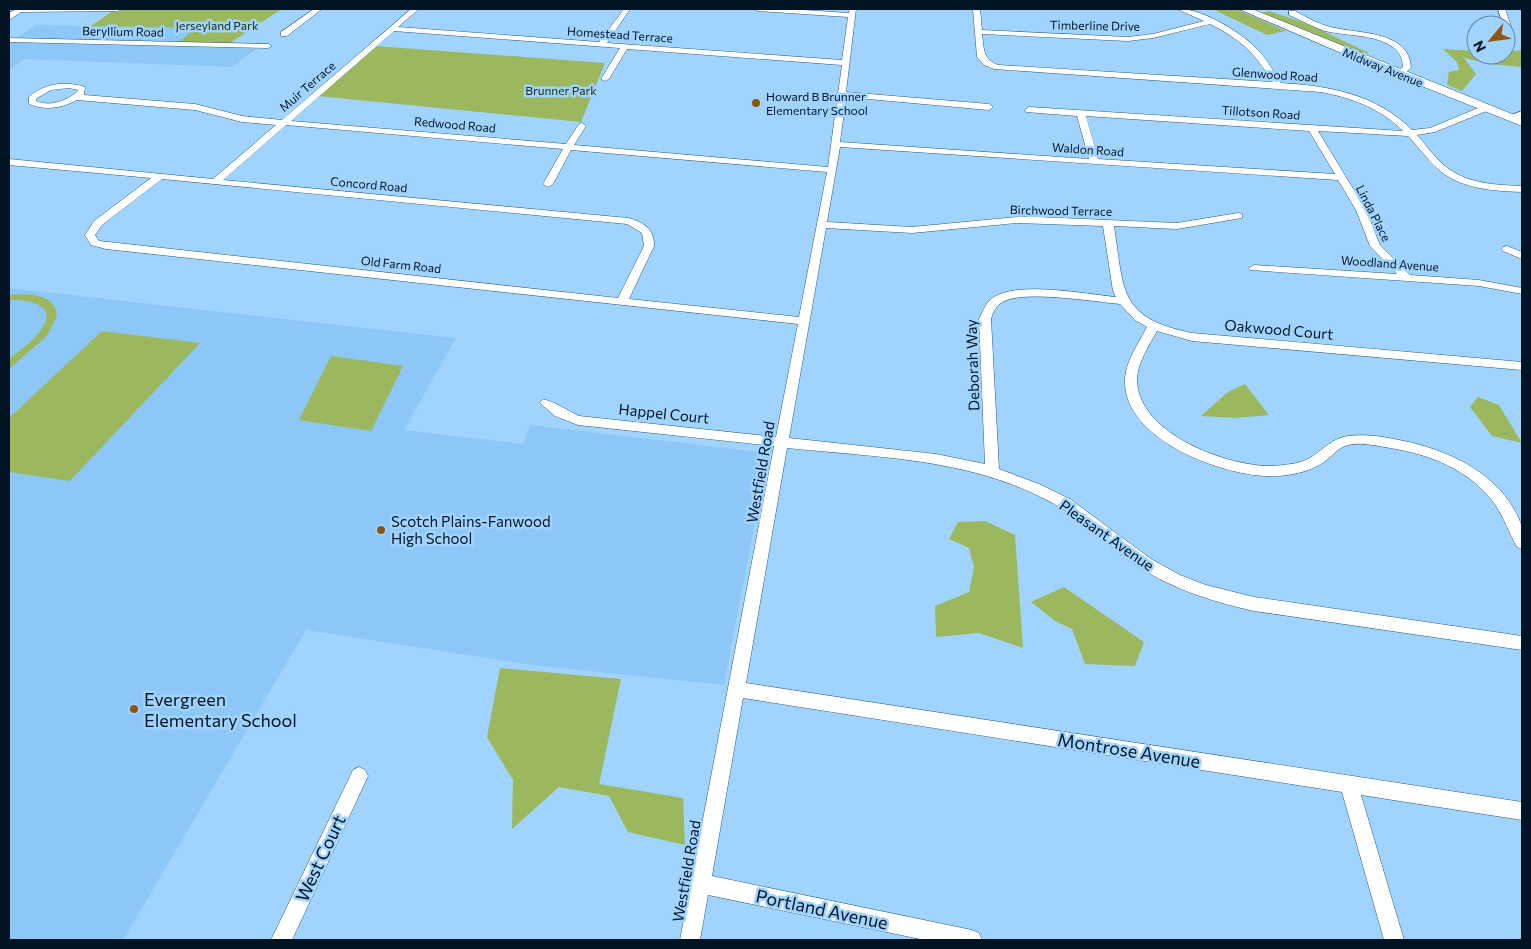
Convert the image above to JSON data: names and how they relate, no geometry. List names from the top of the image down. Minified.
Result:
{"streets":{"main road":["Midway Avenue"],"street":["Timberline Drive","Beryllium Road","Homestead Terrace","Glenwood Road","Muir Terrace","Tillotson Road","Redwood Road","Waldon Road","Concord Road","Birchwood Terrace","Linda Place","Woodland Avenue","Old Farm Road","Oakwood Court","Deborah Way","Happel Court","Westfield Road","Pleasant Avenue","Montrose Avenue","West Court","Portland Avenue"]},"crossings":[["Timberline Drive","Glenwood Road"],["Homestead Terrace","Muir Terrace"],["Homestead Terrace","Westfield Road"],["Midway Avenue","Tillotson Road"],["Glenwood Road","Tillotson Road"],["Muir Terrace","Redwood Road"],["Muir Terrace","Concord Road"],["Tillotson Road","Linda Place"],["Redwood Road","Westfield Road"],["Waldon Road","Linda Place"],["Waldon Road","Westfield Road"],["Concord Road","Old Farm Road"],["Birchwood Terrace","Westfield Road"],["Linda Place","Woodland Avenue"],["Old Farm Road","Westfield Road"],["Oakwood Court","Deborah Way"],["Deborah Way","Pleasant Avenue"],["Happel Court","Westfield Road"],["Happel Court","Pleasant Avenue"],["Westfield Road","Pleasant Avenue"],["Westfield Road","Montrose Avenue"],["Westfield Road","Portland Avenue"]],"parks":["Jerseyland Park","Brunner Park"],"places":["Howard B Brunner Elementary School","Scotch Plains-Fanwood High School","Evergreen Elementary School"],"north":"bottom left"}
